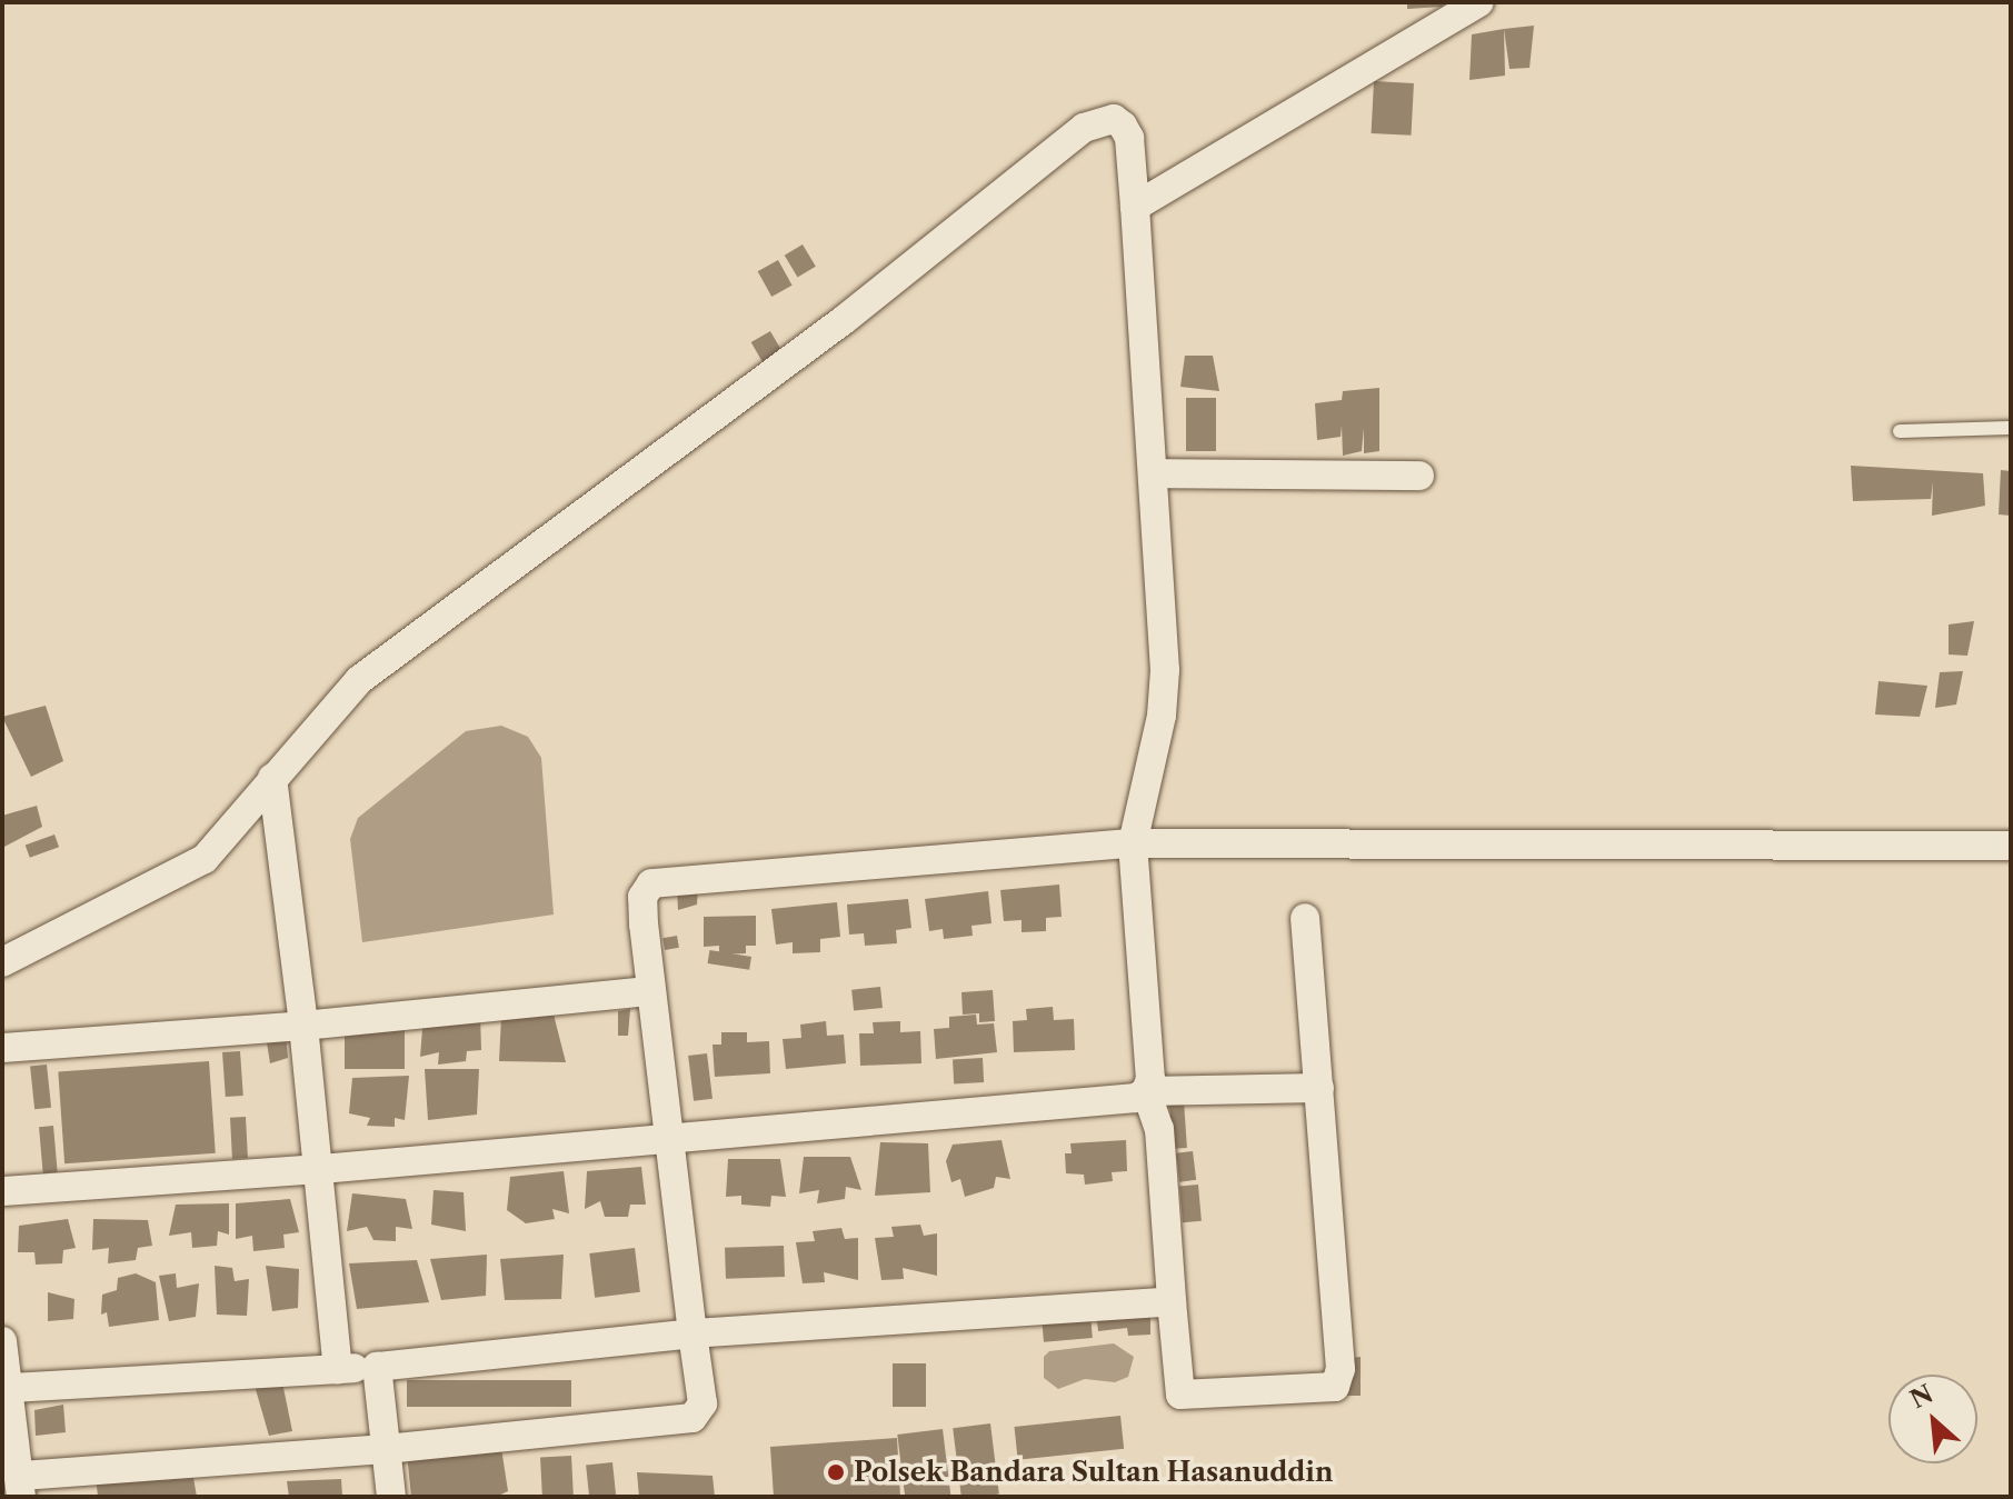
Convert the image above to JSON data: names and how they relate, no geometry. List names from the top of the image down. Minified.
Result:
{"places":["Polsek Bandara Sultan Hasanuddin"],"north":"top left"}
